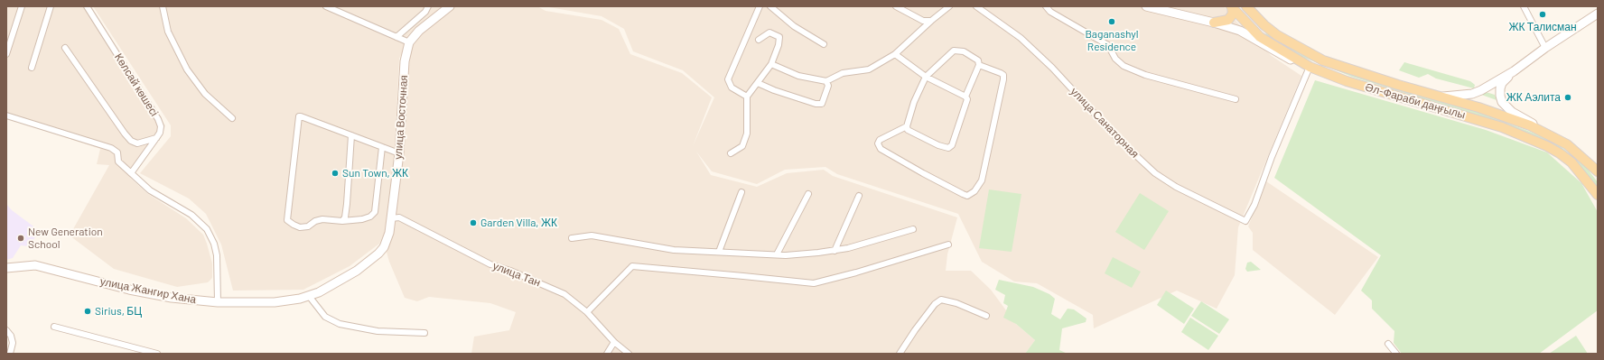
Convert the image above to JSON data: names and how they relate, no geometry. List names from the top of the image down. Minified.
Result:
{"streets":{"main road":["Әл-Фараби даңғылы"],"street":["Көлсай көшесі","улица Восточная","улица Санаторная","улица Тан","улица Жангир Хана"]},"crossings":[["Әл-Фараби даңғылы","улица Санаторная"],["улица Восточная","улица Тан"],["улица Восточная","улица Жангир Хана"]],"places":["ЖК Талисман","Baganashyl Residence","ЖК Аэлита","Sun Town, ЖК","Garden Villa, ЖК","New Generation School","Sirius, БЦ"]}
